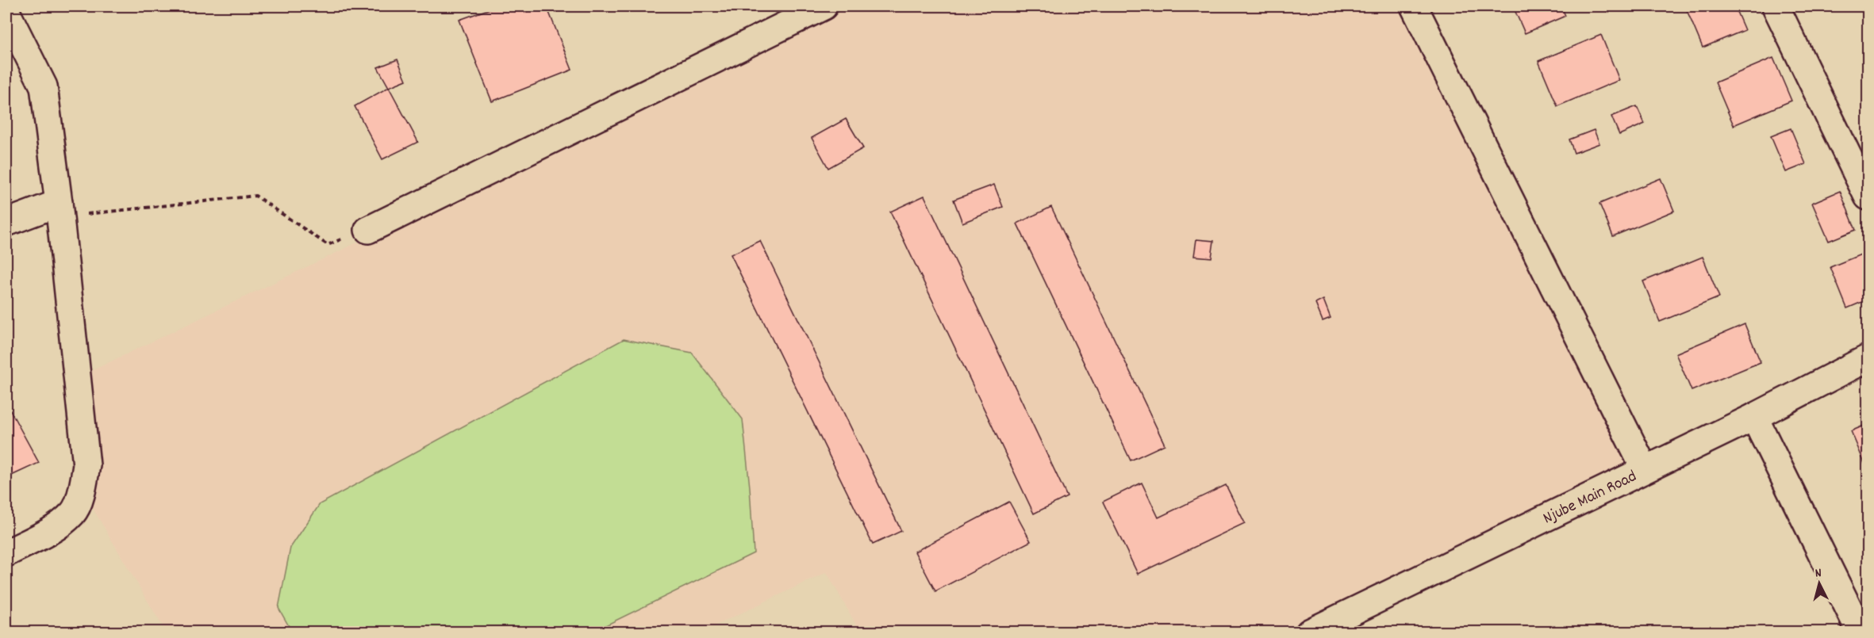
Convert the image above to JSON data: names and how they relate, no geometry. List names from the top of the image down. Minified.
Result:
{"streets":{"street":["Njube Main Road"]},"north":"top"}
